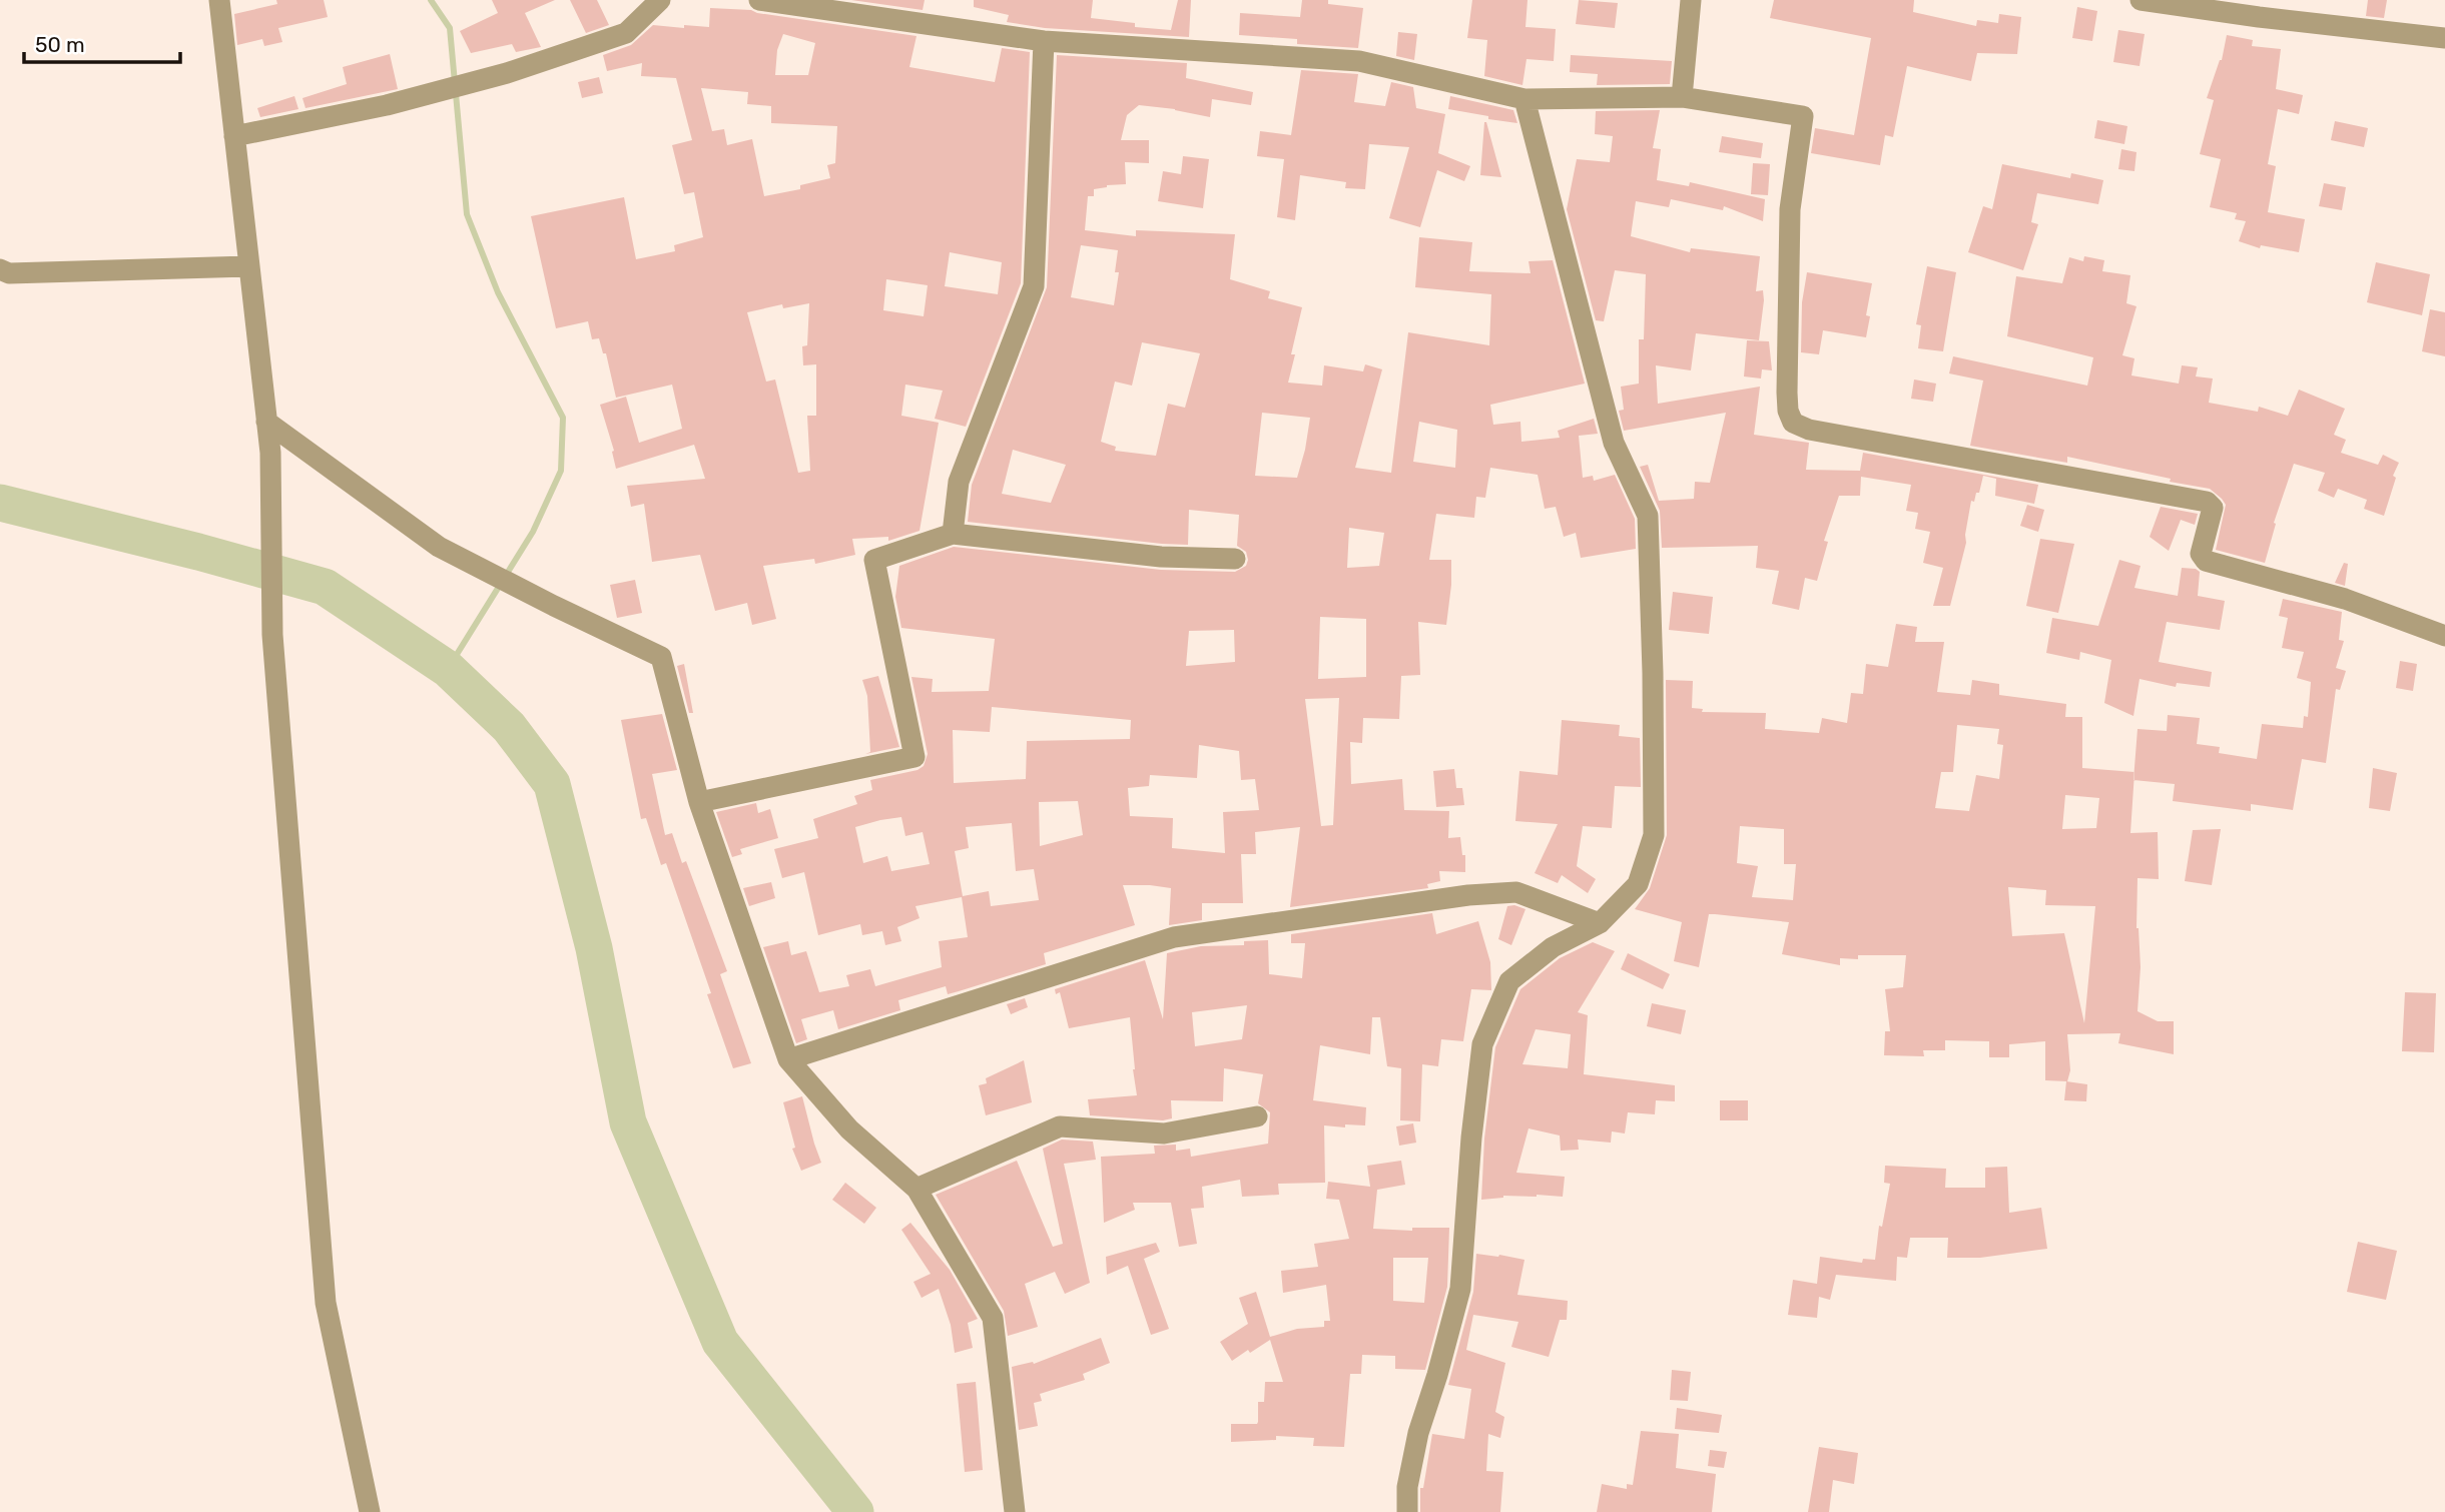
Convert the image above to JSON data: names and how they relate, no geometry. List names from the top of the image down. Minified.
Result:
{"scale_bar":"50 m"}
